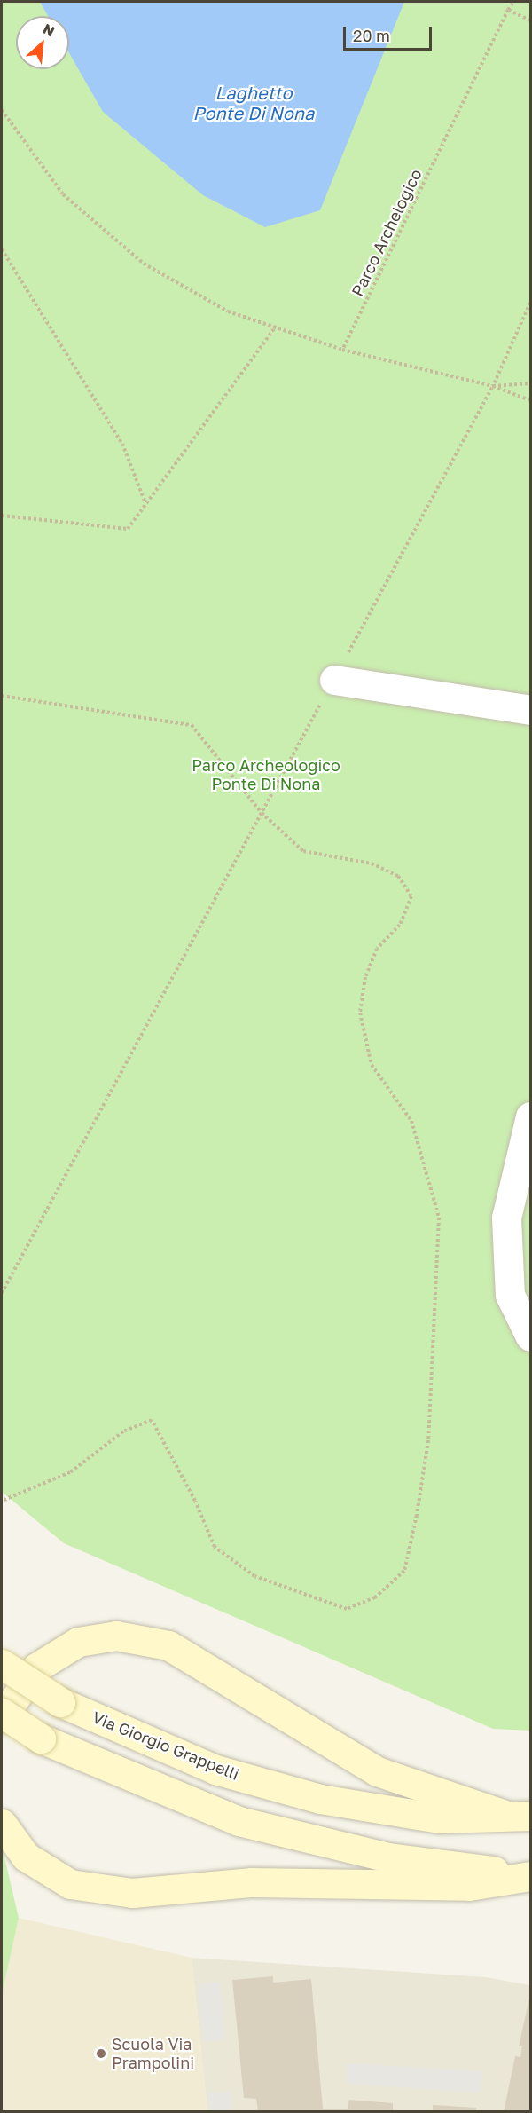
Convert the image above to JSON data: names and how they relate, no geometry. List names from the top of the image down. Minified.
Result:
{"streets":{"main road":["Via Giorgio Grappelli"],"path":["Parco Archelogico"]},"water":["Laghetto Ponte Di Nona"],"parks":["Parco Archeologico Ponte Di Nona"],"places":["Scuola Via Prampolini"],"scale_bar":"20 m","north":"top right"}
